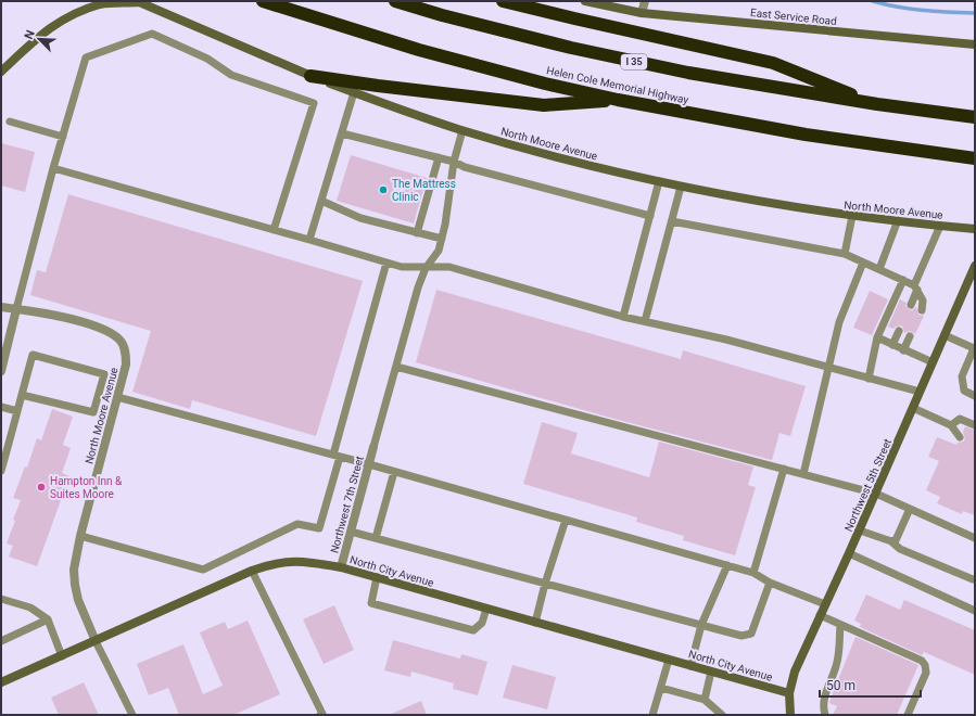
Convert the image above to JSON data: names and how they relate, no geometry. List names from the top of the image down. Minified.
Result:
{"streets":{"highway":["I 35","Helen Cole Memorial Highway"],"main road":["East Service Road","North Moore Avenue","Northwest 5th Street","North City Avenue"],"street":["Northwest 7th Street"]},"crossings":[["North Moore Avenue","North City Avenue"],["Northwest 5th Street","North City Avenue"],["Northwest 7th Street","North City Avenue"]],"places":["The Mattress Clinic","Hampton Inn & Suites Moore"],"scale_bar":"50 m","north":"top left"}
